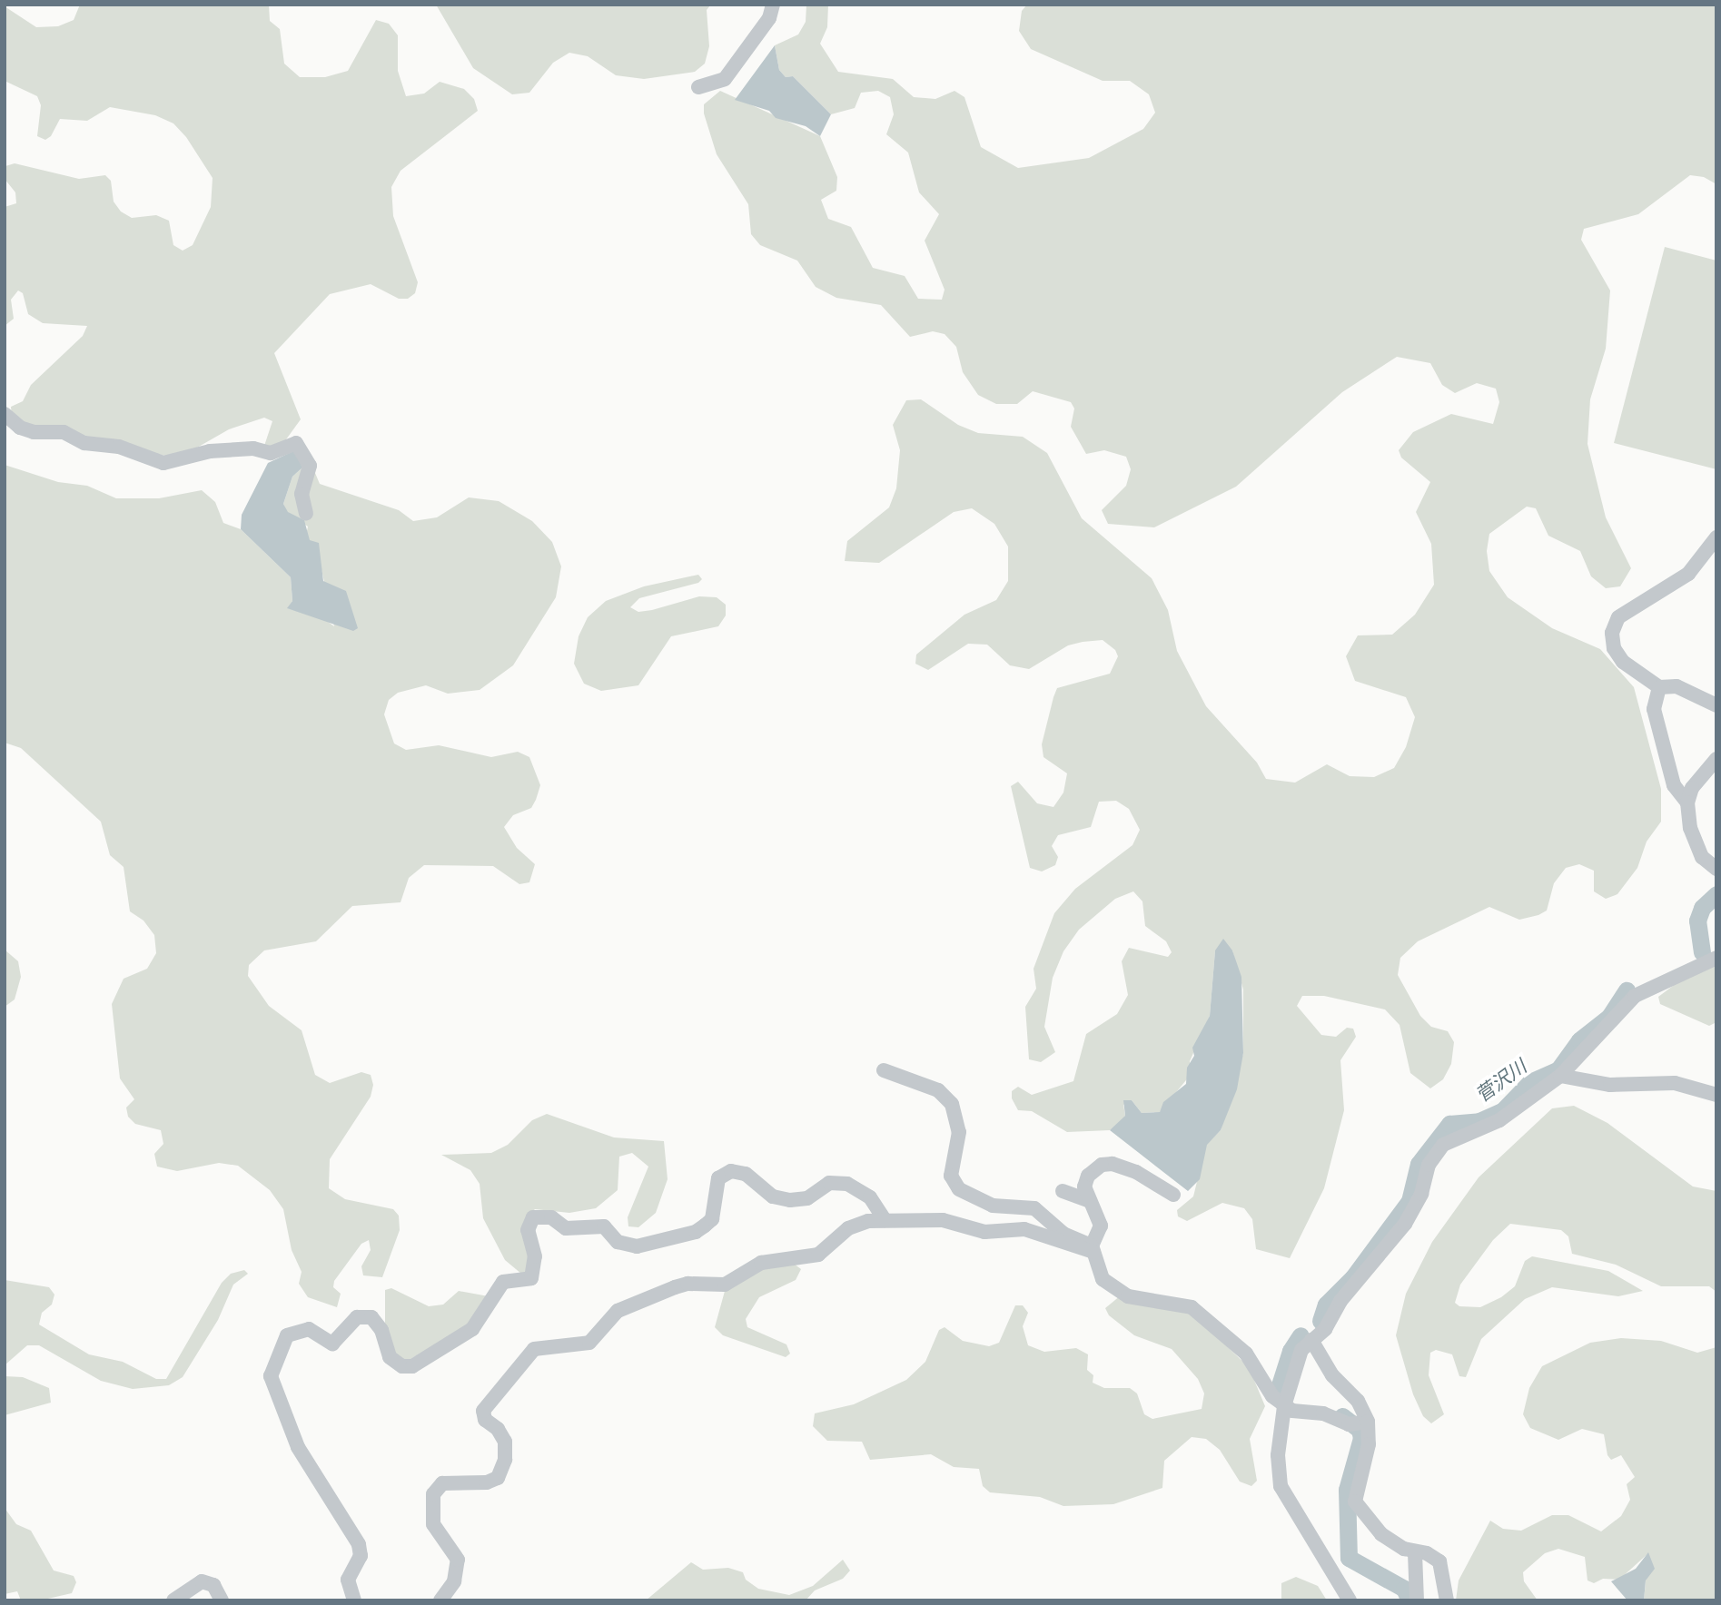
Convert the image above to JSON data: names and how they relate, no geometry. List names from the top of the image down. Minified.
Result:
{"water":["菅沢川"]}
